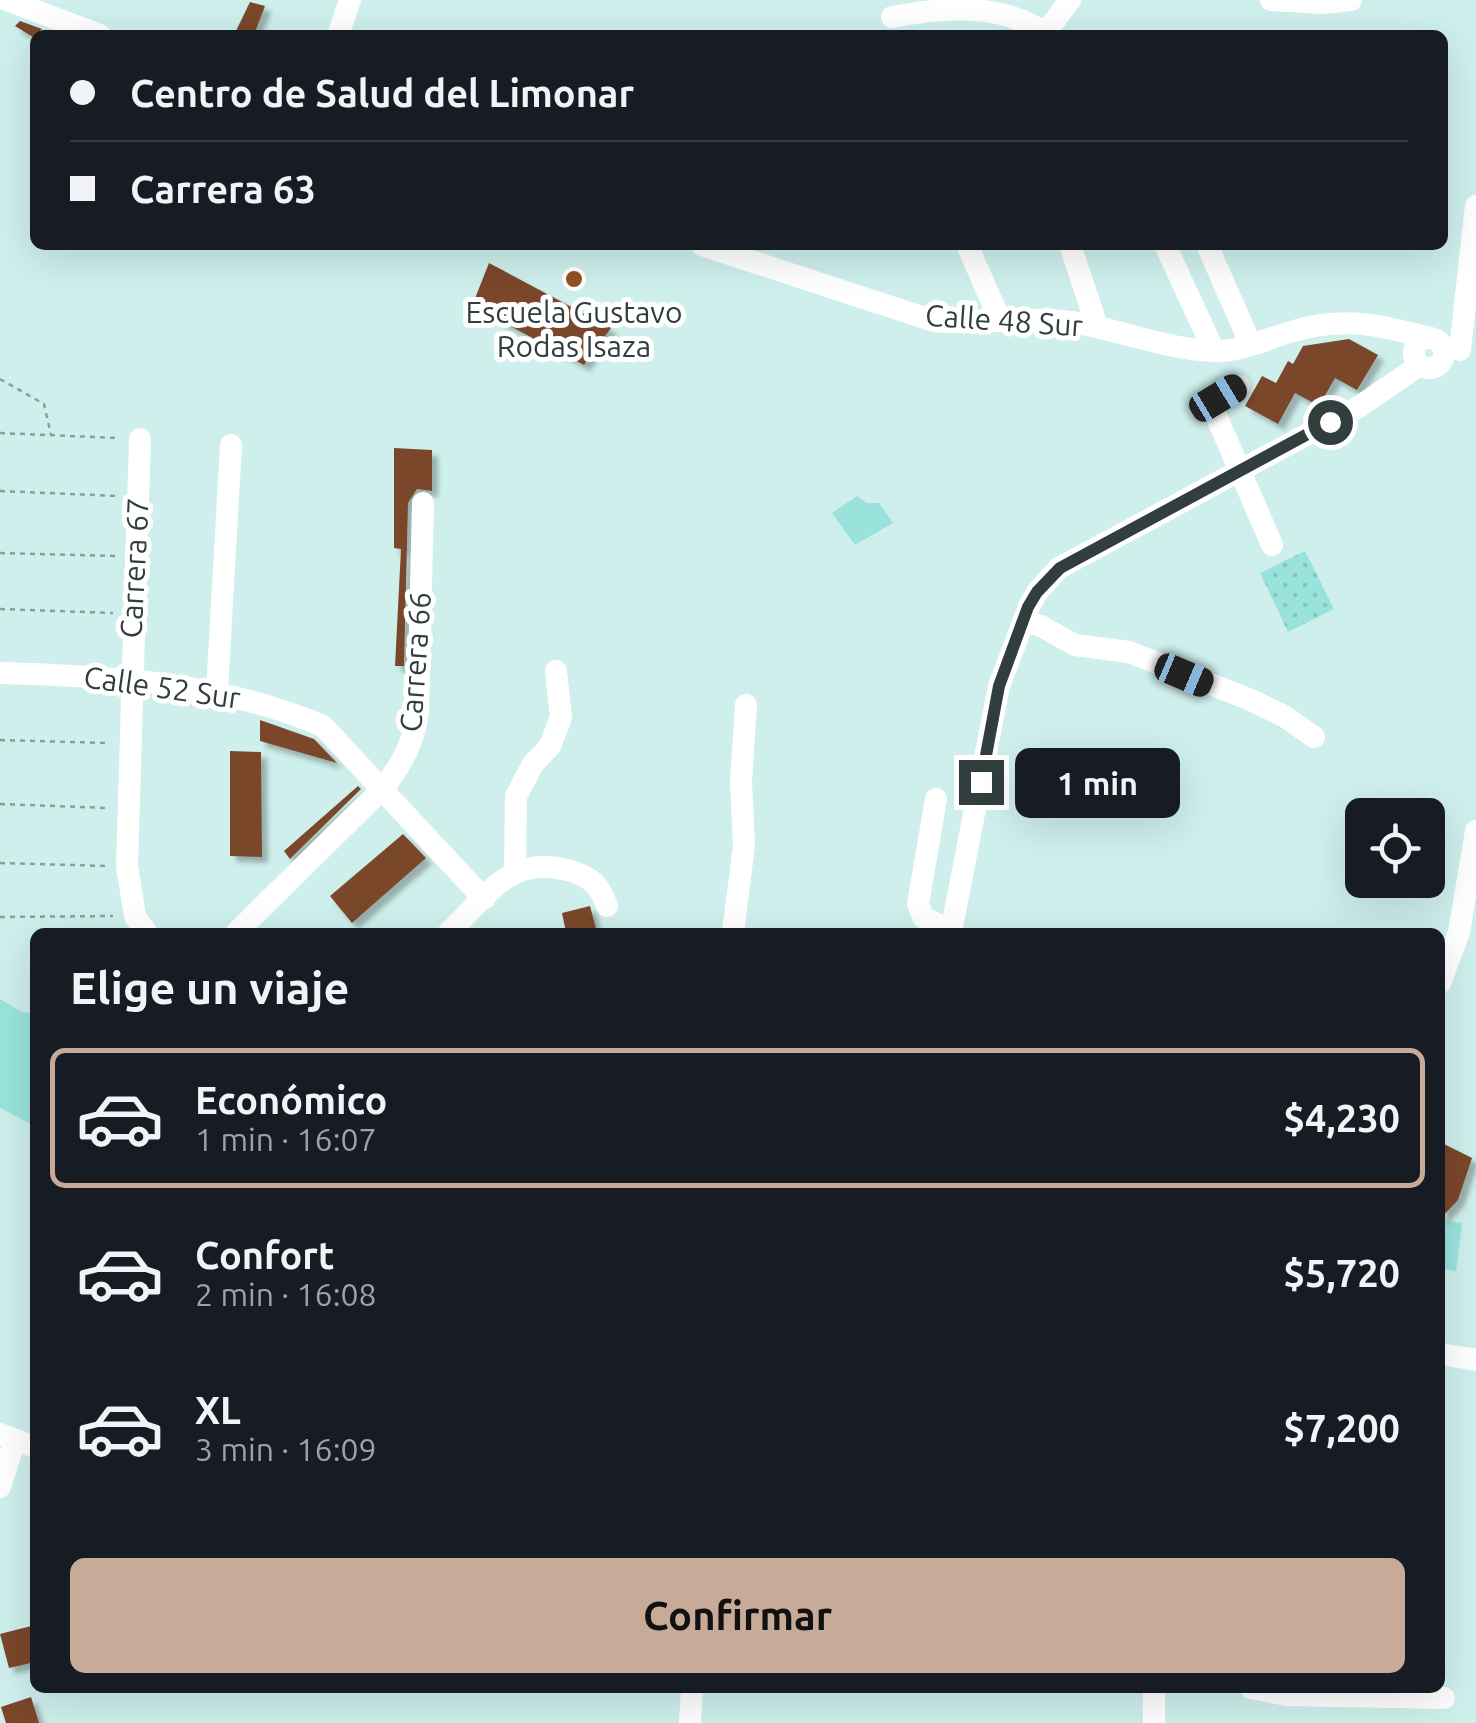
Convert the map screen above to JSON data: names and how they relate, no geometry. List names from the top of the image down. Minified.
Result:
{"streets":{"street":["Calle 48 Sur","Carrera 67","Carrera 66","Calle 52 Sur"]},"crossings":[["Carrera 67","Calle 52 Sur"],["Carrera 66","Calle 52 Sur"]],"places":["Escuela Gustavo Rodas Isaza"],"page":{"banner":["Centro de Salud del Limonar","Carrera 63"],"bubble":"1 min","heading":"Elige un viaje","list":[{"name":"Económico","note":"1 min · 16:07","value":"$4,230"},{"name":"Confort","note":"2 min · 16:08","value":"$5,720"},{"name":"XL","note":"3 min · 16:09","value":"$7,200"}],"buttons":"Confirmar"}}
